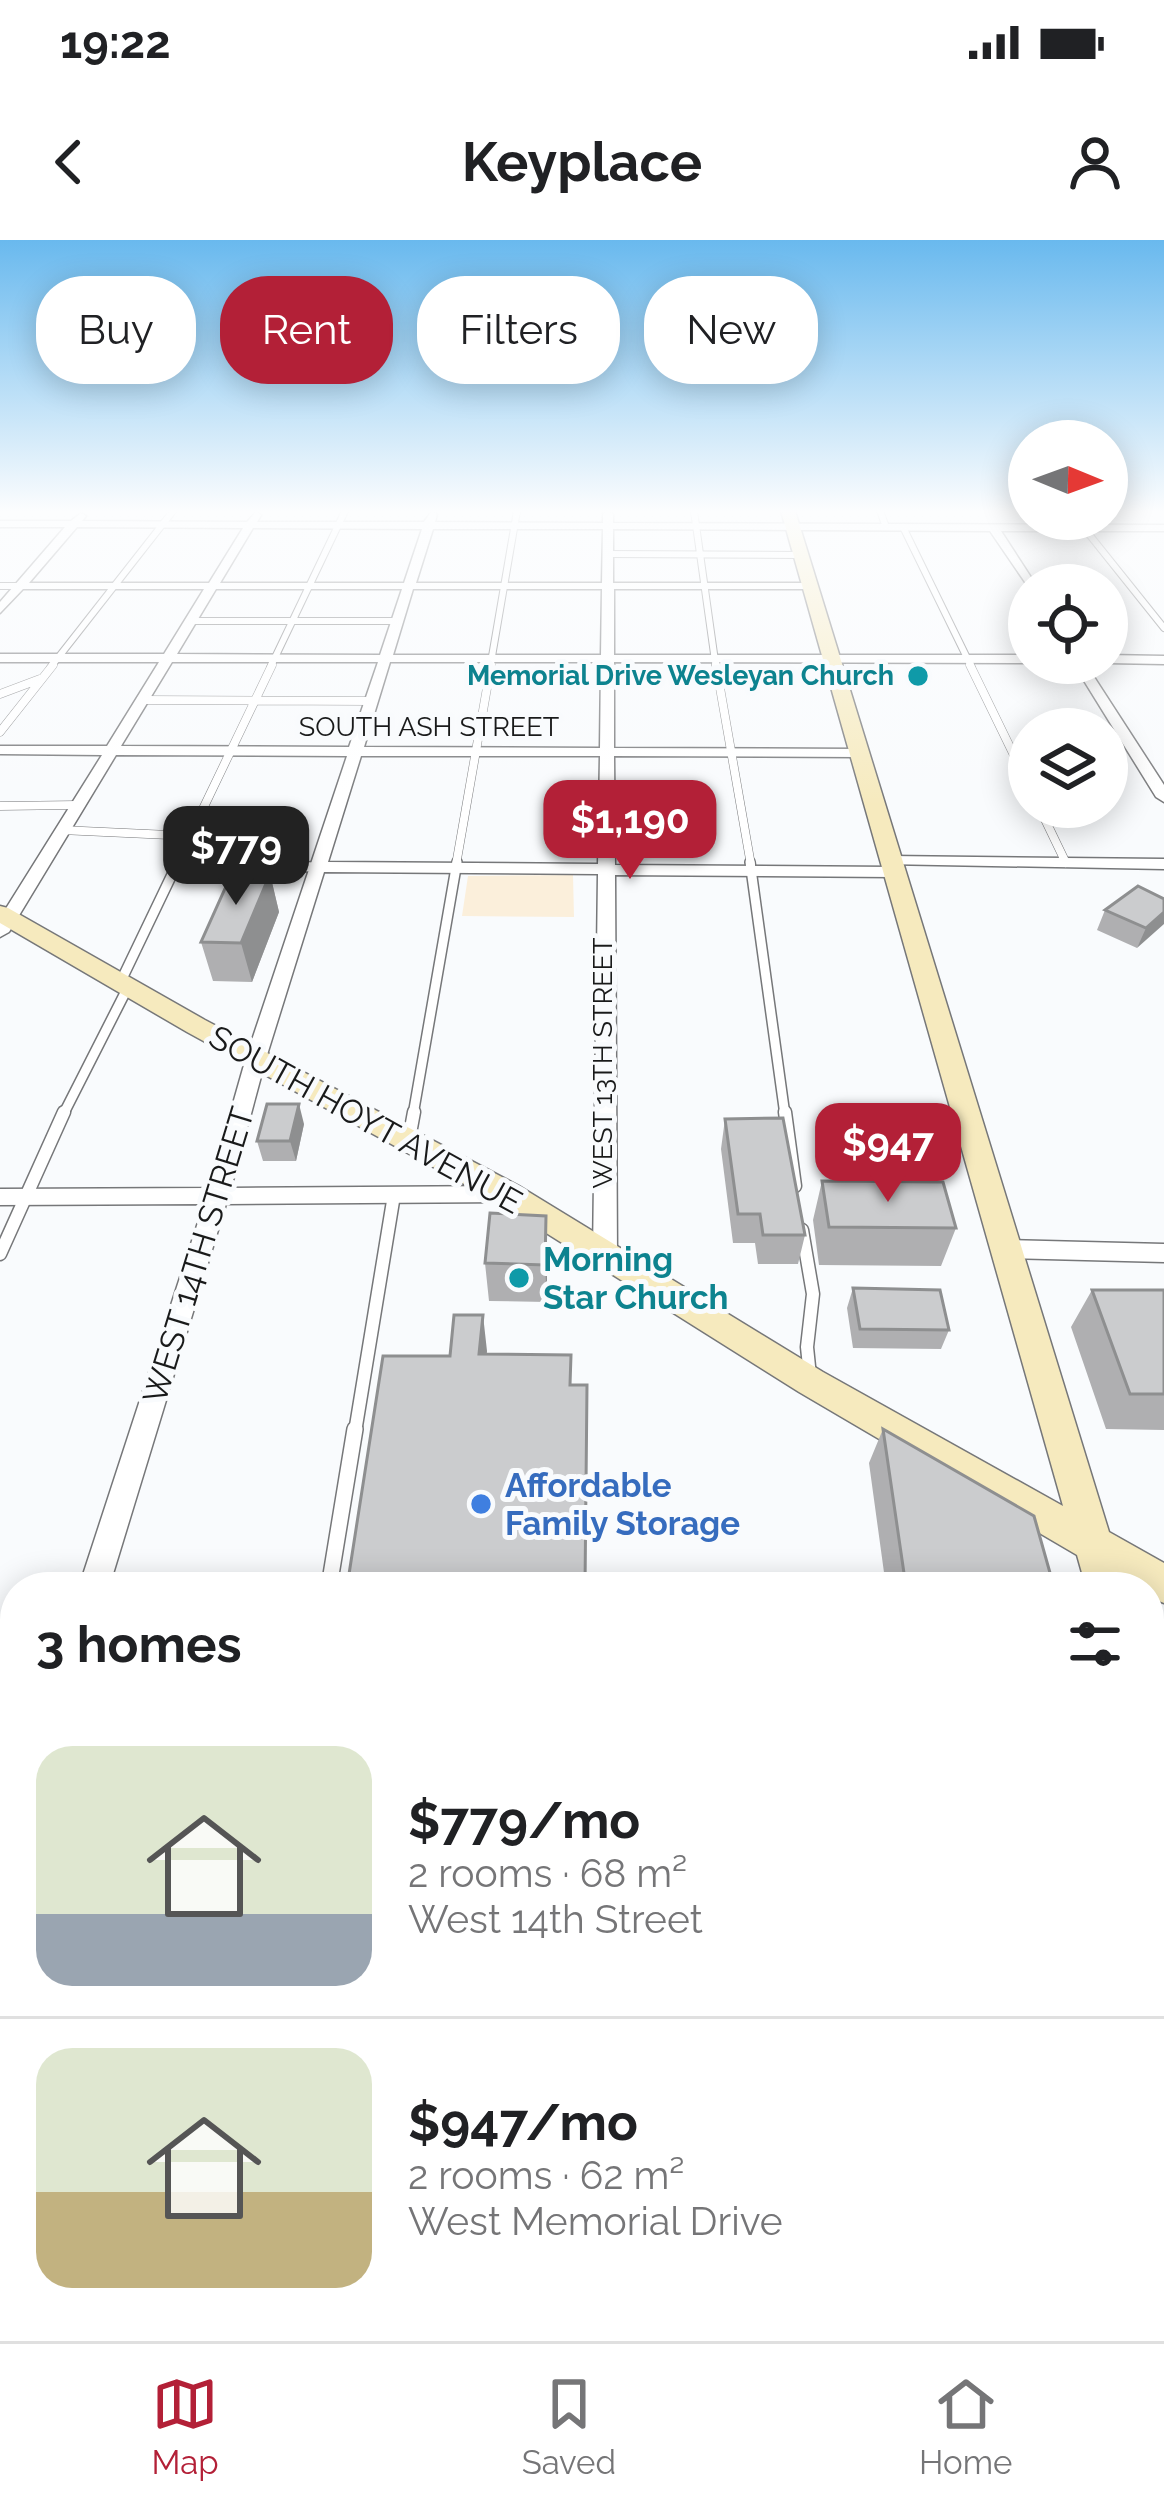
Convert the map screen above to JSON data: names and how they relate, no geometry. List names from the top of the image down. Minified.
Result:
{"streets":{"main road":["SOUTH HOYT AVENUE"],"street":["SOUTH ASH STREET","WEST 13TH STREET","WEST 14TH STREET"]},"crossings":[["SOUTH ASH STREET","WEST 13TH STREET"],["SOUTH ASH STREET","WEST 14TH STREET"],["WEST 13TH STREET","SOUTH HOYT AVENUE"],["SOUTH HOYT AVENUE","WEST 14TH STREET"]],"places":["Memorial Drive Wesleyan Church","Morning Star Church","Affordable Family Storage"],"north":"right","page":{"status":"19:22","header":"Keyplace","chip":["Buy","Rent","Filters","New"],"price":["$1,190","$779","$947"],"heading":"3 homes","list":[{"name":"$779/mo","note":"2 rooms · 68 m² · West 14th Street"},{"name":"$947/mo","note":"2 rooms · 62 m² · West Memorial Drive"}],"tabs":["Map","Saved","Home"]}}
